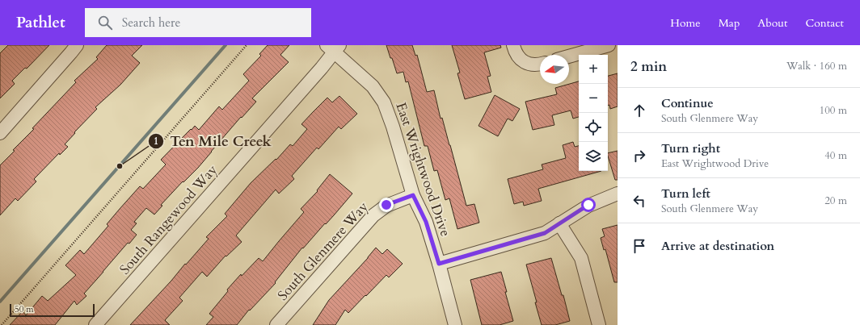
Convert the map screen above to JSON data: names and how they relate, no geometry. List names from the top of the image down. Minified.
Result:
{"streets":{"street":["East Wrightwood Drive","South Rangewood Way","South Glenmere Way"]},"crossings":[["East Wrightwood Drive","South Rangewood Way"],["East Wrightwood Drive","South Glenmere Way"]],"places":["Ten Mile Creek"],"scale_bar":"50 m","north":"left","page":{"header":"Pathlet","search":"Search here","nav":["Home","Map","About","Contact"],"heading":["2 min","Walk · 160 m"],"map_buttons":["+","−"],"list":[["Continue","South Glenmere Way","100 m"],["Turn right","East Wrightwood Drive","40 m"],["Turn left","South Glenmere Way","20 m"],"Arrive at destination"],"scale":"50 m"}}
